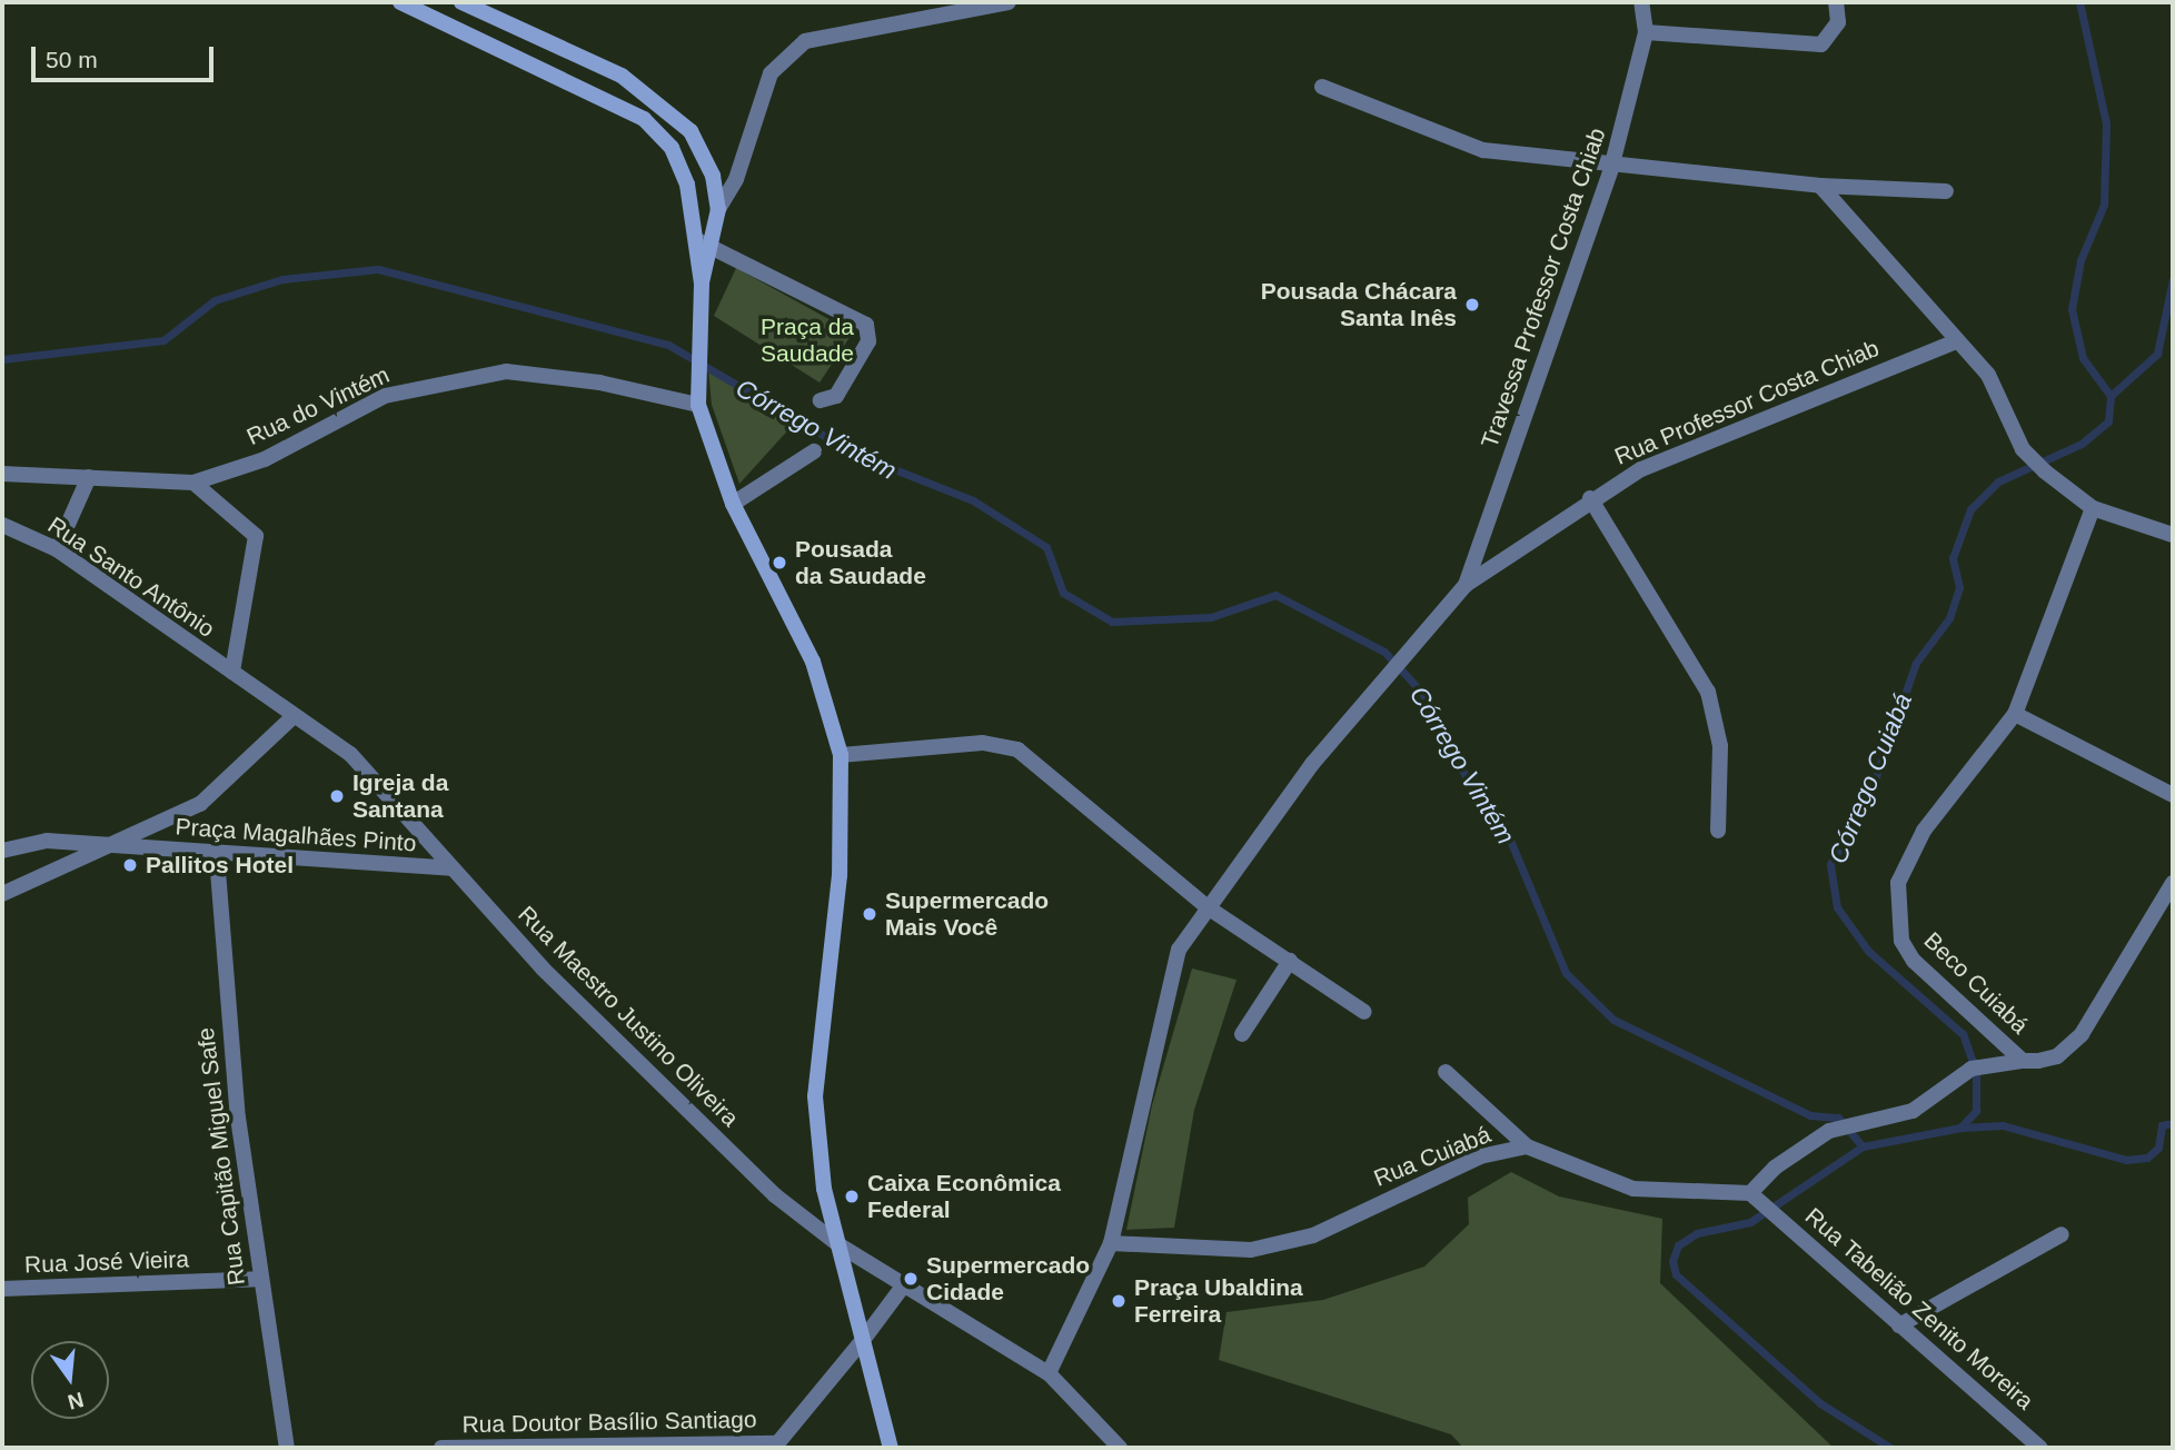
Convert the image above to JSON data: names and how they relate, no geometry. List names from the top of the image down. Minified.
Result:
{"streets":{"street":["Travessa Professor Costa Chiab","Rua Professor Costa Chiab","Rua do Vintém","Rua Santo Antônio","Praça Magalhães Pinto","Beco Cuiabá","Rua Maestro Justino Oliveira","Rua Capitão Miguel Safe","Rua Cuiabá","Rua José Vieira","Rua Tabelião Zenito Moreira","Rua Doutor Basílio Santiago"]},"crossings":[["Travessa Professor Costa Chiab","Rua Professor Costa Chiab"],["Rua Professor Costa Chiab","Rua Cuiabá"],["Rua do Vintém","Rua Santo Antônio"],["Rua Santo Antônio","Praça Magalhães Pinto"],["Praça Magalhães Pinto","Rua Maestro Justino Oliveira"],["Praça Magalhães Pinto","Rua Capitão Miguel Safe"],["Rua Capitão Miguel Safe","Rua José Vieira"],["Rua Cuiabá","Rua Tabelião Zenito Moreira"]],"water":["Córrego Vintém","Córrego Cuiabá"],"parks":["Praça da Saudade"],"places":["Pousada Chácara Santa Inês","Pousada da Saudade","Igreja da Santana","Pallitos Hotel","Supermercado Mais Você","Caixa Econômica Federal","Supermercado Cidade","Praça Ubaldina Ferreira"],"scale_bar":"50 m","north":"bottom"}
